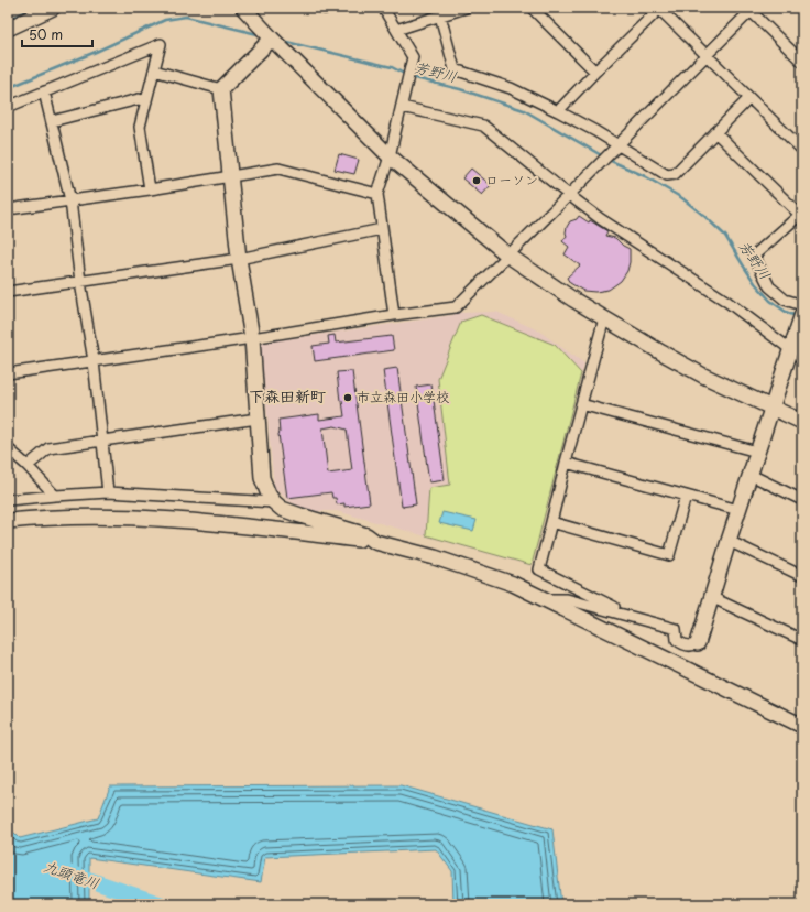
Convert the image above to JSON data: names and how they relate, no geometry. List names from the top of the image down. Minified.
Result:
{"districts":["下森田新町"],"water":["芳野川","九頭竜川"],"places":["ローソン","市立森田小学校"],"scale_bar":"50 m"}
